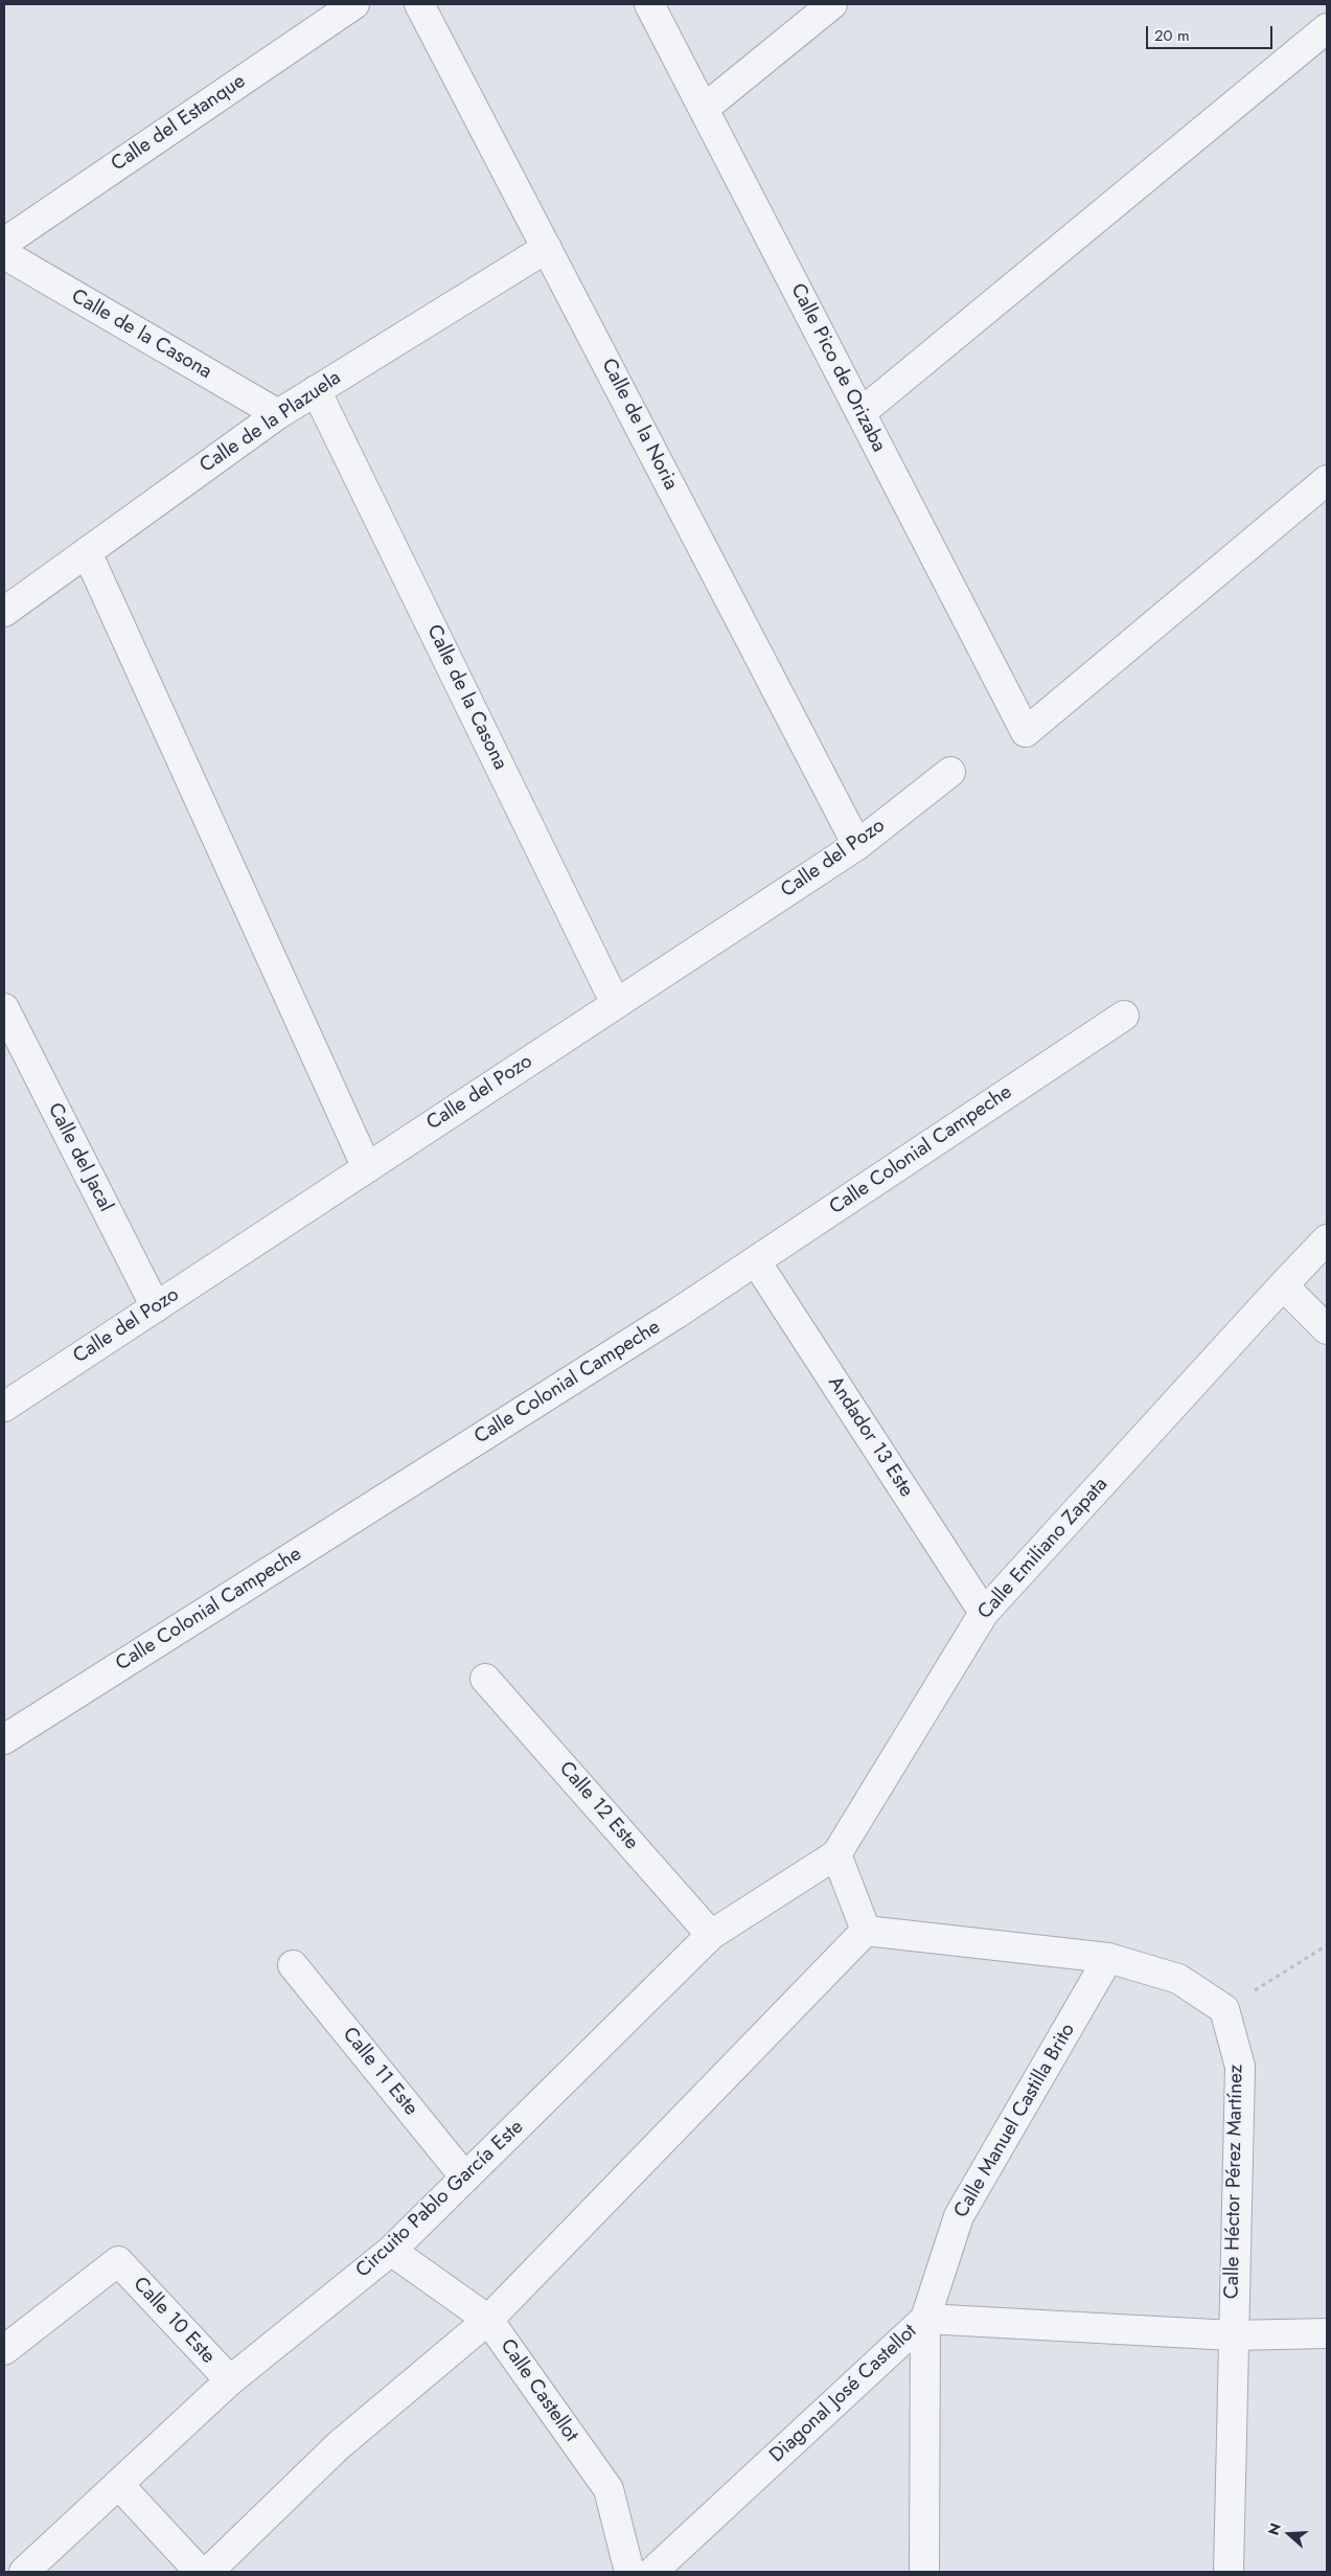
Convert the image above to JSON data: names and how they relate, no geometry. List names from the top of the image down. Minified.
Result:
{"streets":{"street":["Calle del Estanque","Calle de la Casona","Calle Pico de Orizaba","Calle de la Plazuela","Calle de la Noria","Calle del Pozo","Calle Colonial Campeche","Calle del Jacal","Andador 13 Este","Calle Emiliano Zapata","Calle 12 Este","Calle 11 Este","Calle Manuel Castilla Brito","Calle Héctor Pérez Martínez","Circuito Pablo García Este","Calle 10 Este","Calle Castellot","Diagonal José Castellot"]},"crossings":[["Calle de la Casona","Calle de la Plazuela"],["Calle de la Casona","Calle del Pozo"],["Calle de la Plazuela","Calle de la Noria"],["Calle de la Noria","Calle del Pozo"],["Calle del Pozo","Calle del Jacal"],["Calle Colonial Campeche","Andador 13 Este"],["Andador 13 Este","Calle Emiliano Zapata"],["Calle Emiliano Zapata","Circuito Pablo García Este"],["Calle 12 Este","Circuito Pablo García Este"],["Calle 11 Este","Circuito Pablo García Este"],["Calle Manuel Castilla Brito","Diagonal José Castellot"],["Calle Héctor Pérez Martínez","Diagonal José Castellot"],["Circuito Pablo García Este","Calle 10 Este"],["Circuito Pablo García Este","Calle Castellot"]],"scale_bar":"20 m","north":"left"}
